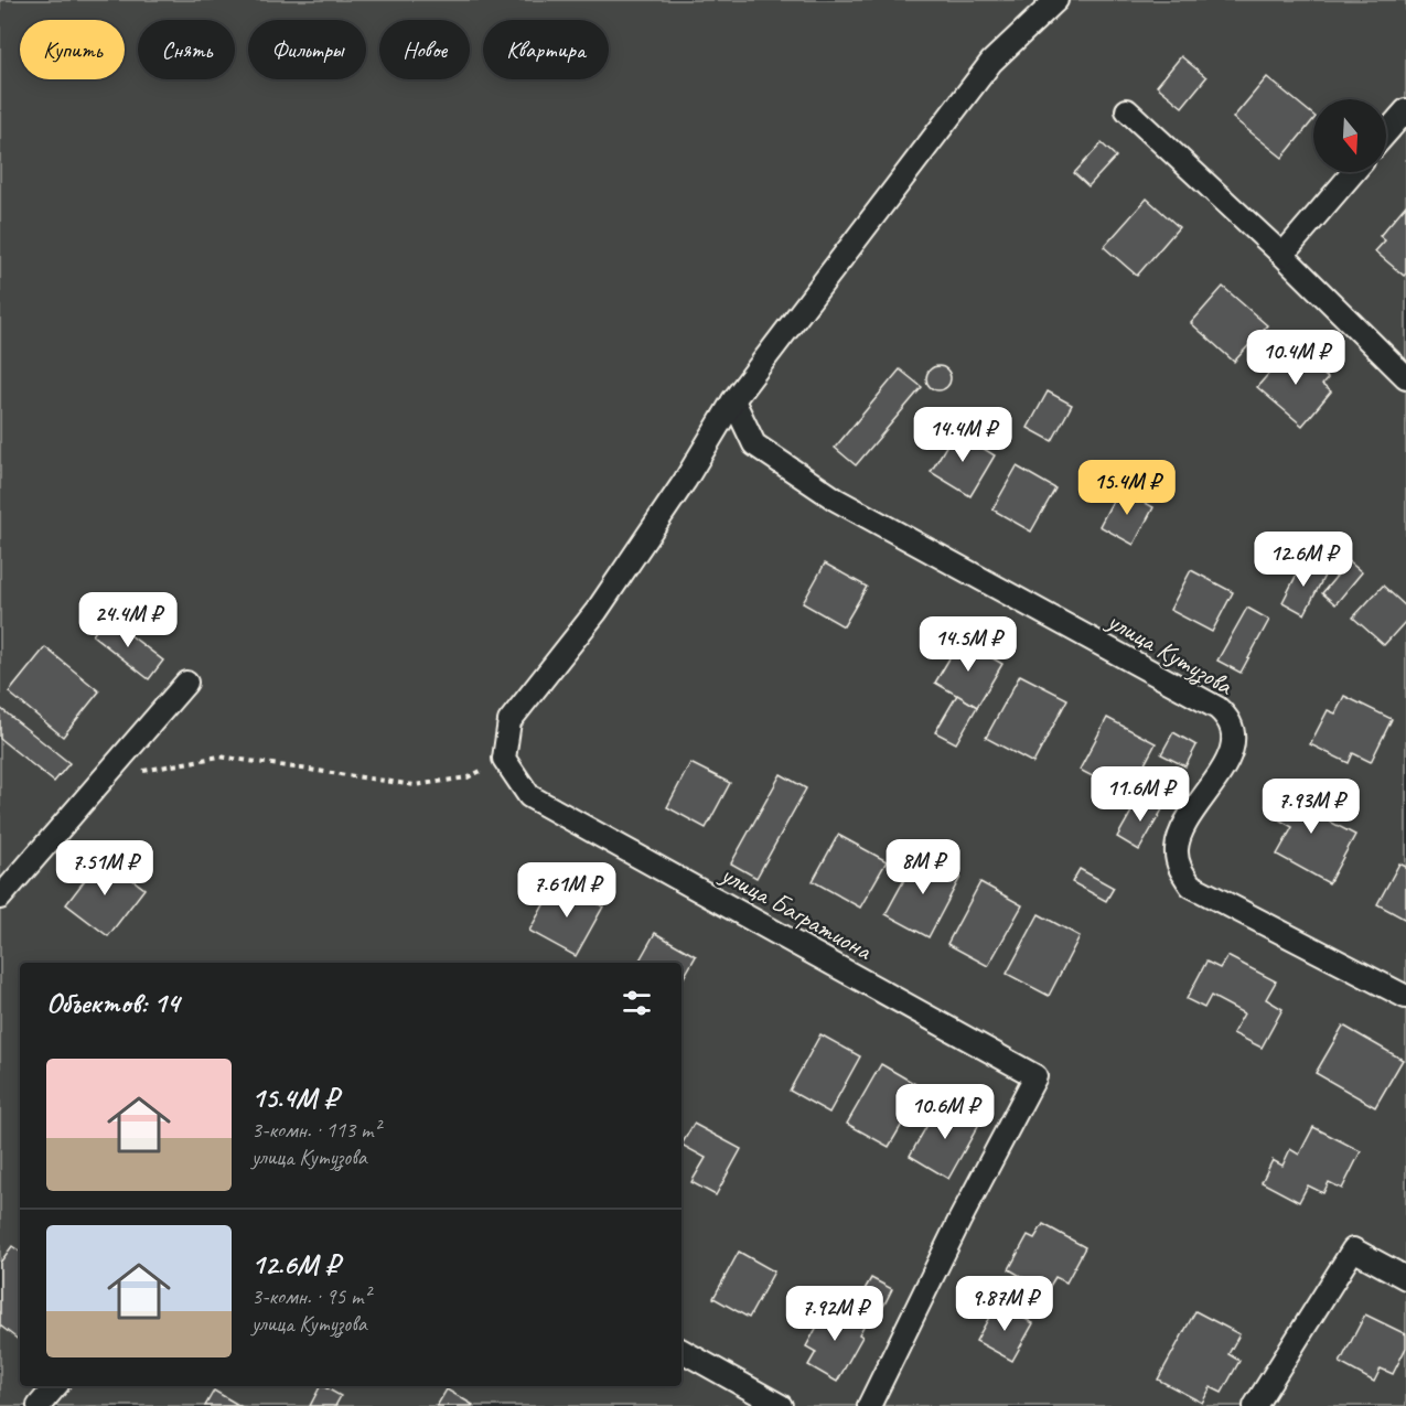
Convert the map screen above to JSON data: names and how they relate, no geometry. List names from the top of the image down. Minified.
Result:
{"streets":{"street":["улица Кутузова","улица Багратиона"]},"north":"bottom","page":{"chip":["Купить","Снять","Фильтры","Новое","Квартира"],"price":["10.4M ₽","14.4M ₽","15.4M ₽","12.6M ₽","24.4M ₽","14.5M ₽","11.6M ₽","7.93M ₽","8M ₽","7.51M ₽","7.61M ₽","10.6M ₽","9.87M ₽","7.92M ₽"],"heading":"Объектов: 14","list":[{"name":"15.4M ₽","note":"3-комн. · 113 m² · улица Кутузова"},{"name":"12.6M ₽","note":"3-комн. · 95 m² · улица Кутузова"}]}}
